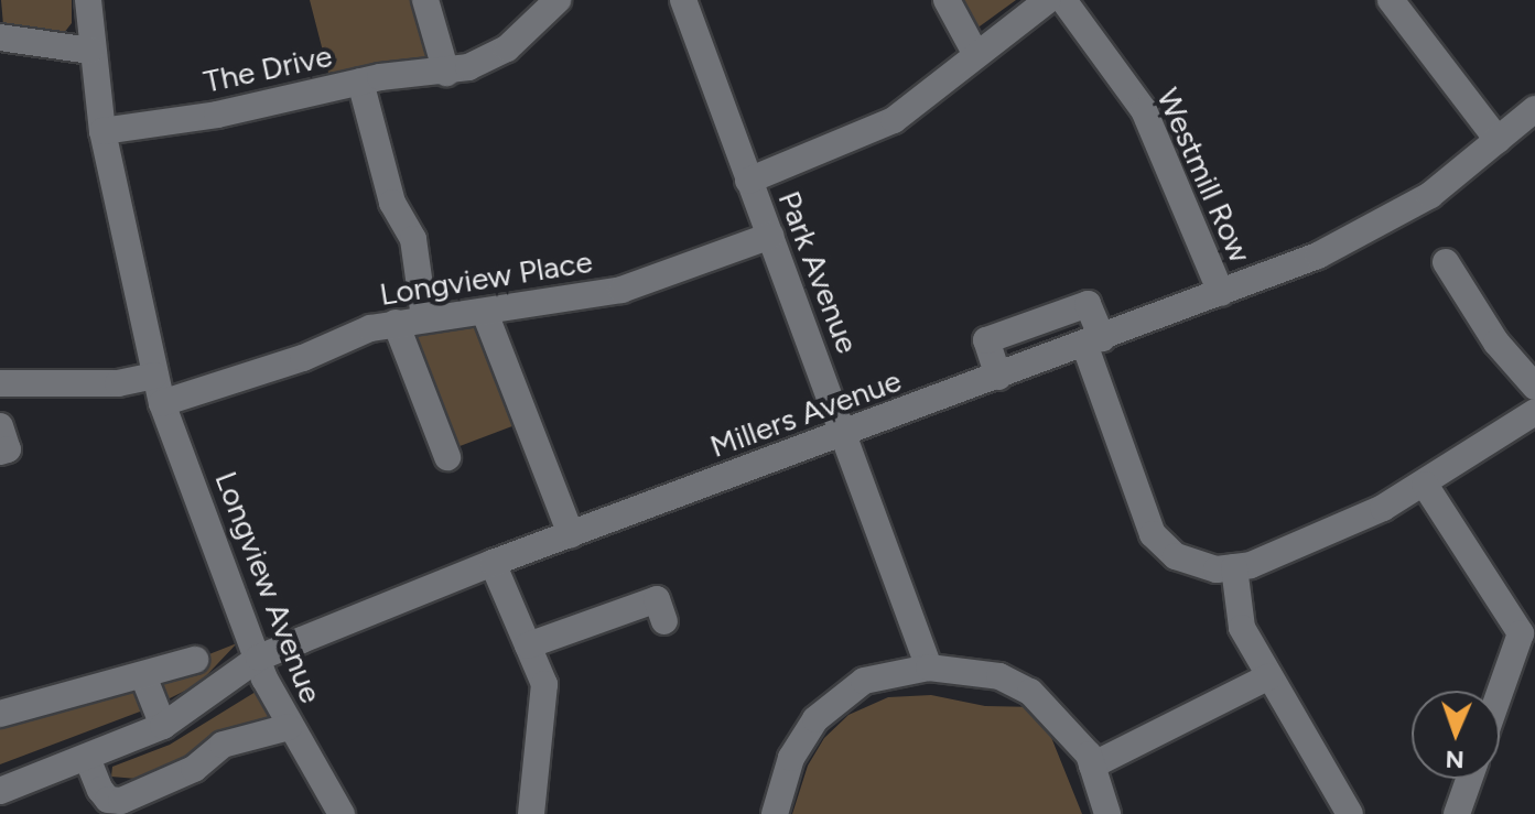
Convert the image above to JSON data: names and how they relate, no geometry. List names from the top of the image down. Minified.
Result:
{"streets":{"street":["The Drive","Westmill Row","Park Avenue","Longview Place","Millers Avenue","Longview Avenue"]},"crossings":[["The Drive","Longview Avenue"],["Westmill Row","Millers Avenue"],["Park Avenue","Longview Place"],["Park Avenue","Millers Avenue"],["Longview Place","Longview Avenue"],["Millers Avenue","Longview Avenue"]],"north":"bottom"}
